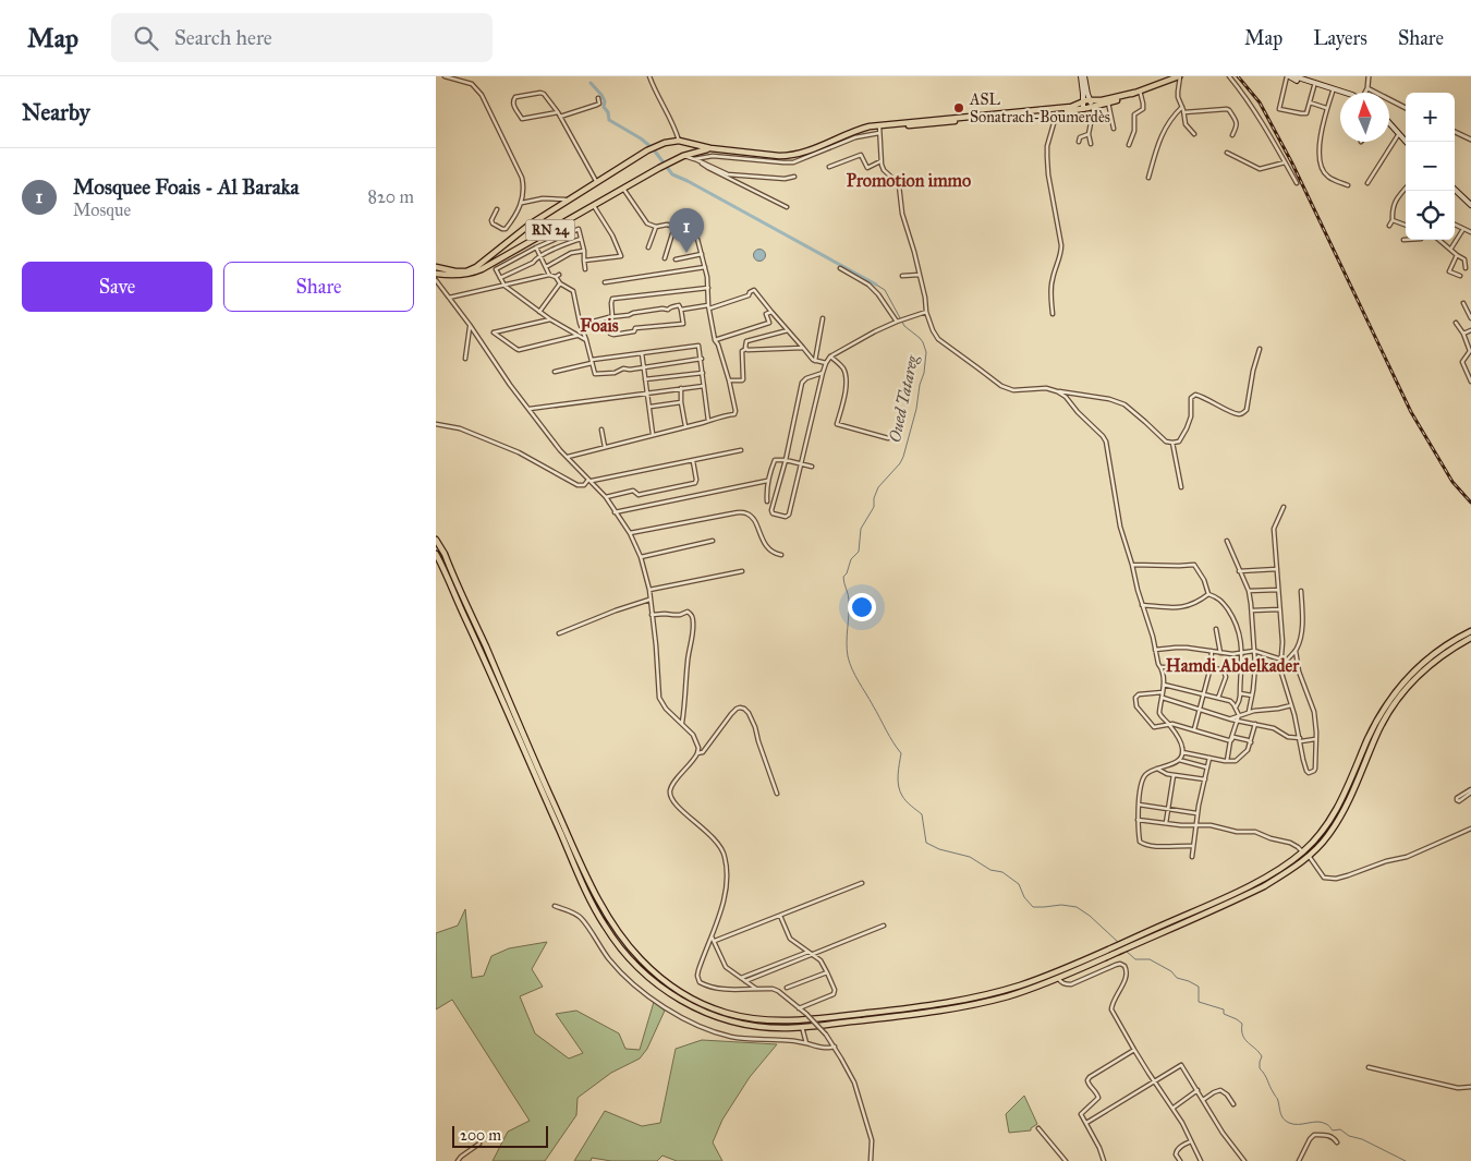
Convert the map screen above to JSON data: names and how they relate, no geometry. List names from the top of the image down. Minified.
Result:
{"streets":{"main road":["RN 24"]},"districts":["Promotion immo","Foais","Hamdi Abdelkader"],"water":["Oued Tatareg"],"places":["ASL Sonatrach-Boumerdès"],"scale_bar":"200 m","north":"top","page":{"header":"Map","search":"Search here","nav":["Map","Layers","Share"],"heading":"Nearby","map_buttons":["+","−"],"list":[{"mark":"1","name":"Mosquee Foais - Al Baraka","note":"Mosque","value":"820 m"}],"pins":"1","buttons":["Save","Share"],"scale":"200 m"}}
